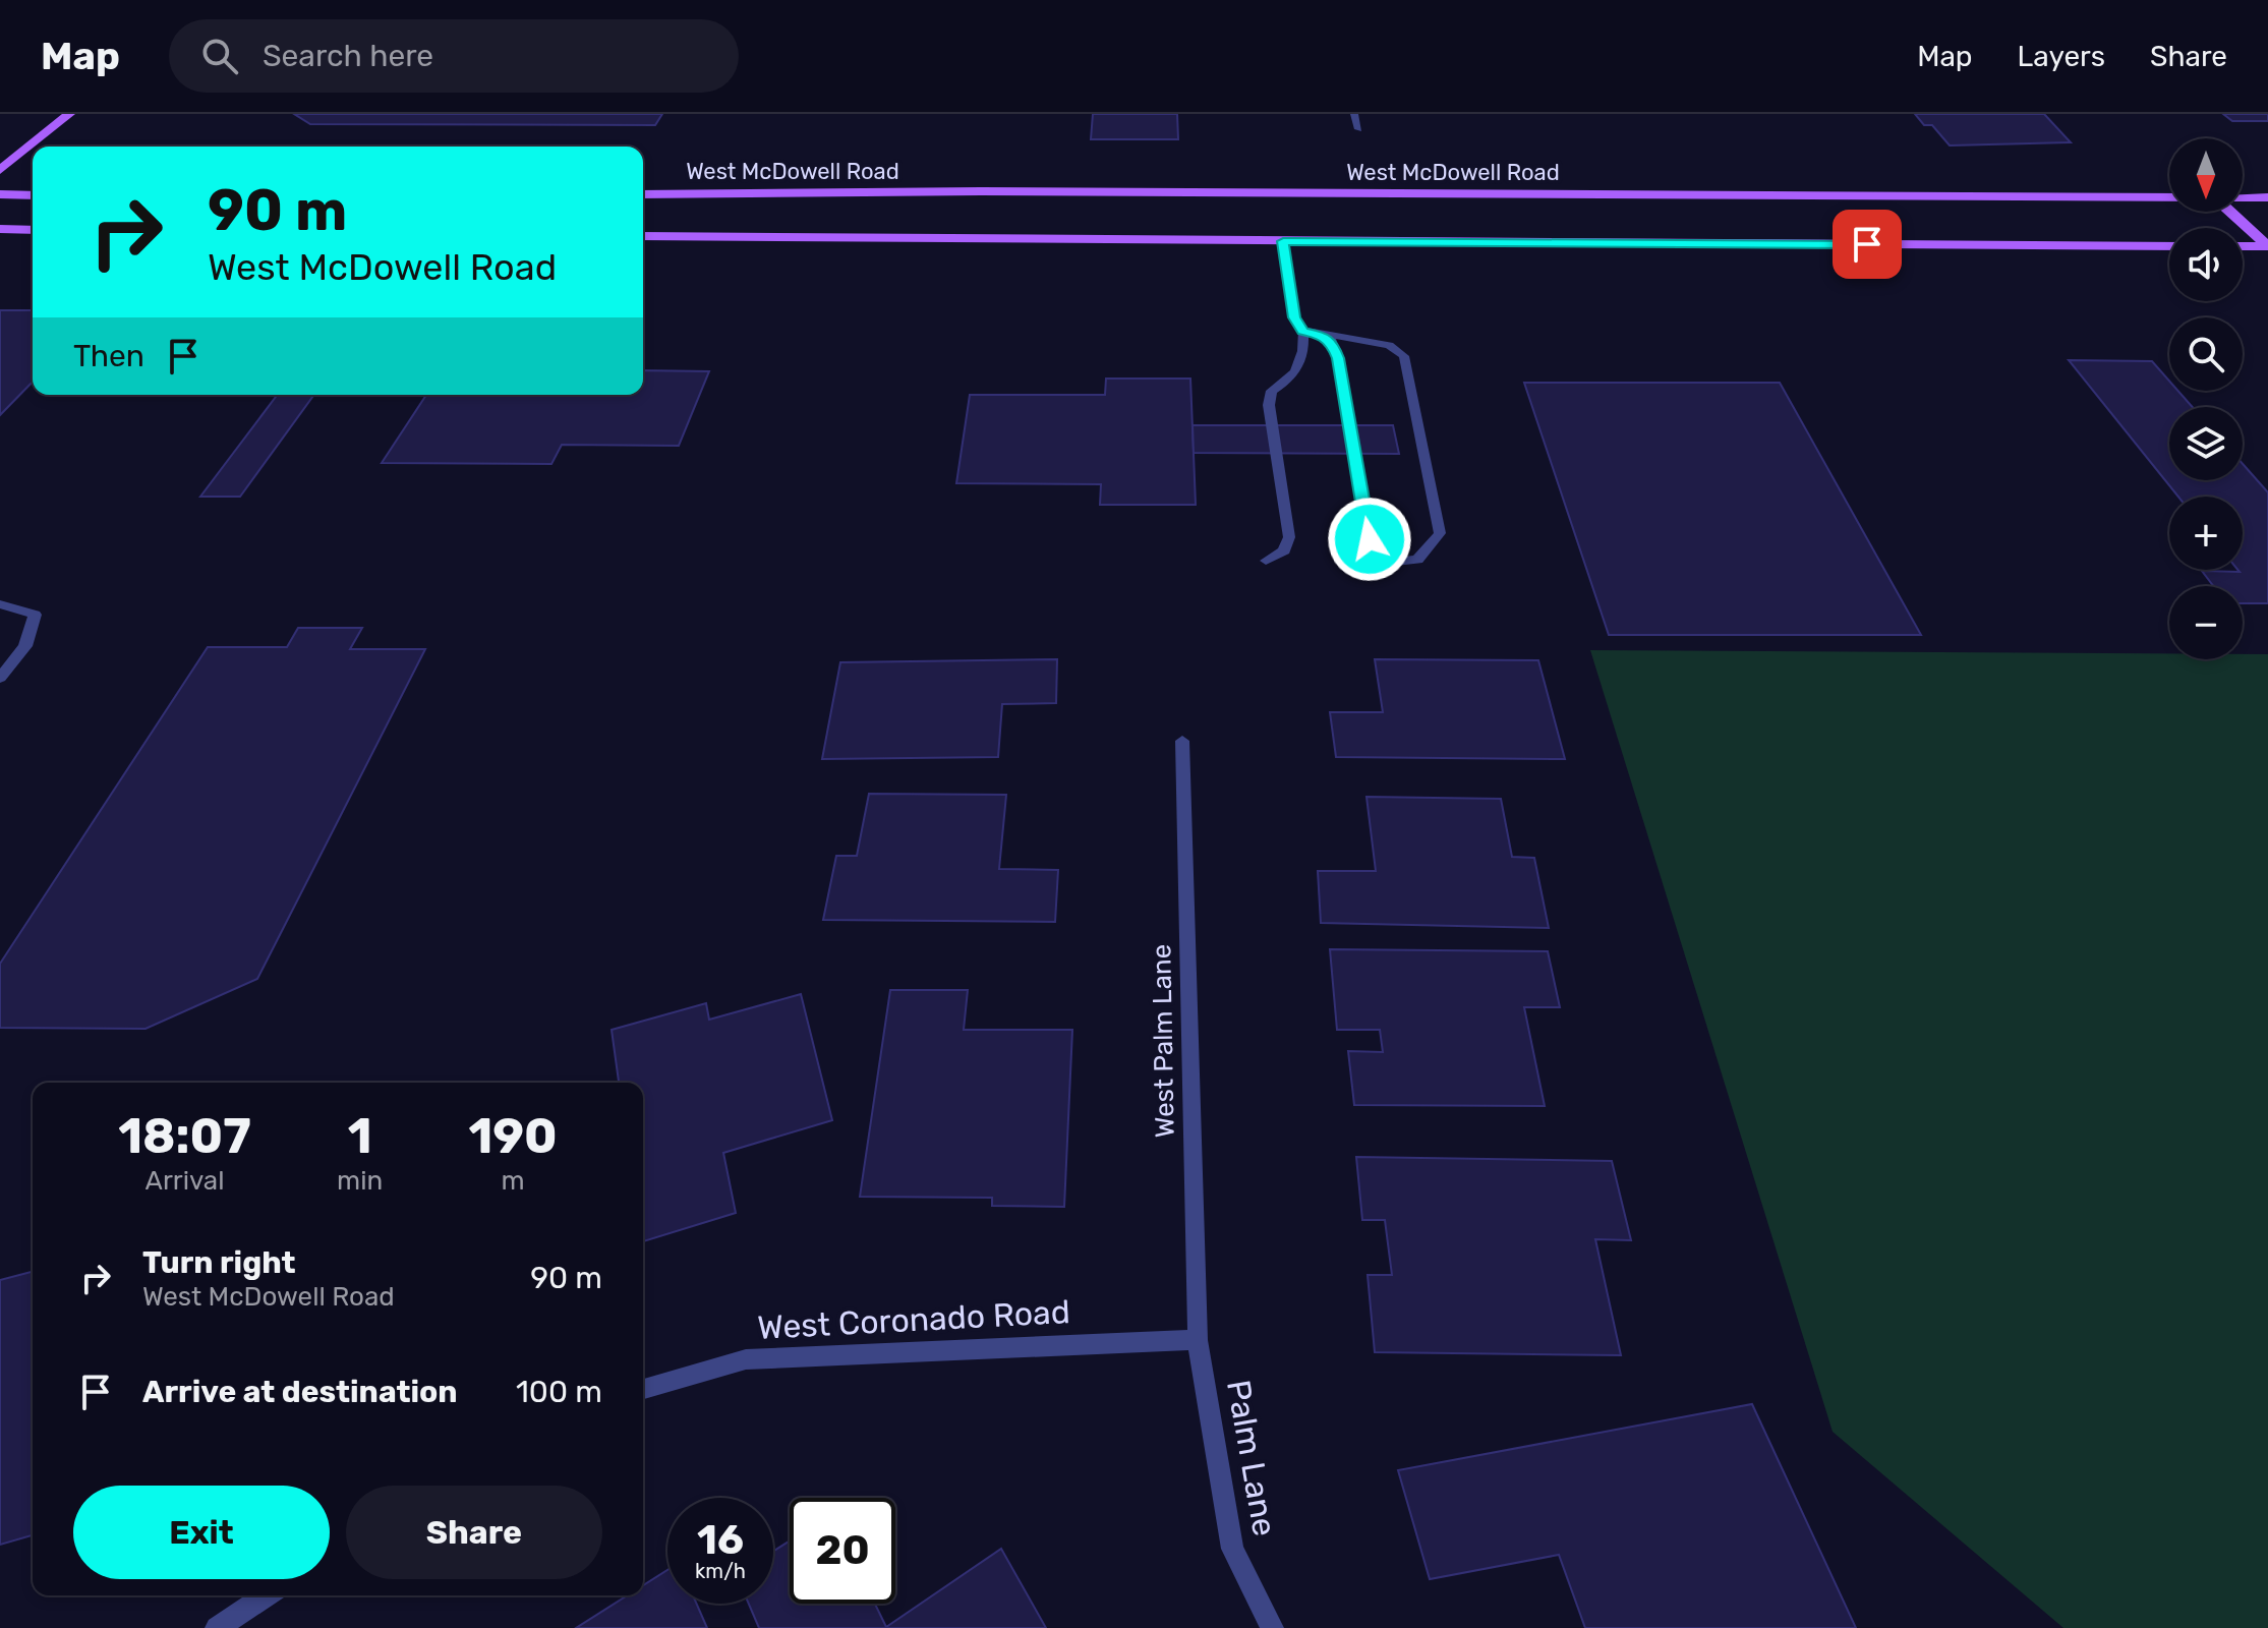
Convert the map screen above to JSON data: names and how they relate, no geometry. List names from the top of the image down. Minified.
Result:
{"streets":{"main road":["West McDowell Road"],"street":["West Palm Lane","West Coronado Road","Palm Lane"]},"crossings":[["West Palm Lane","West Coronado Road"],["West Palm Lane","Palm Lane"],["West Coronado Road","Palm Lane"]],"north":"bottom","page":{"header":"Map","search":"Search here","nav":["Map","Layers","Share"],"map_buttons":["+","−"],"turn":["90 m","West McDowell Road"],"then":"Then","eta":["18:07","Arrival","1","min","190","m"],"list":[{"name":"Turn right","note":"West McDowell Road","value":"90 m"},{"name":"Arrive at destination","value":"100 m"}],"buttons":["Exit","Share"],"speed":"16 km/h","limit":"20"}}
